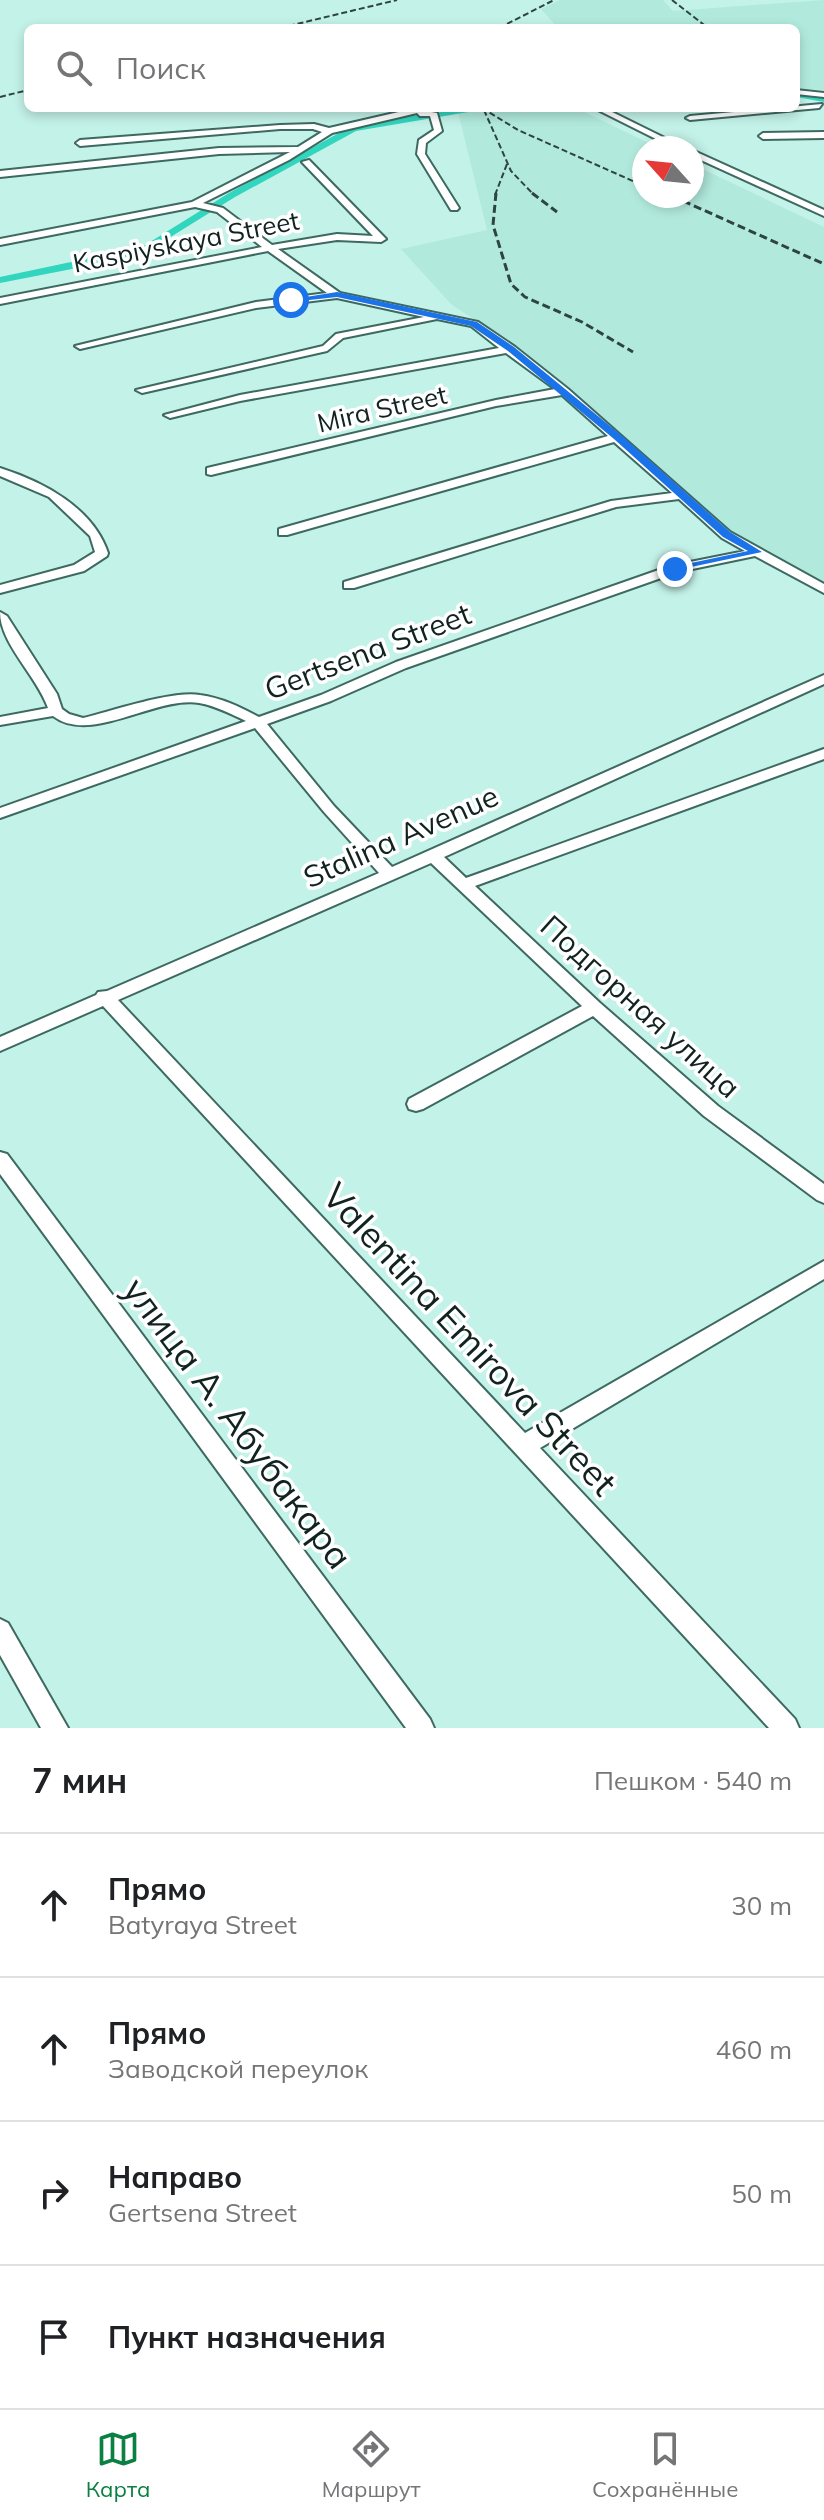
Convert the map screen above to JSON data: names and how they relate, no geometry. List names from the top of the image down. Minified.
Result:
{"streets":{"street":["Kaspiyskaya Street","Mira Street","Gertsena Street","Stalina Avenue","Подгорная улица","Valentina Emirova Street","улица А. Абубакара"]},"crossings":[["Stalina Avenue","Подгорная улица"],["Stalina Avenue","Valentina Emirova Street"]],"north":"top left","page":{"search":"Поиск","heading":["7 мин","Пешком · 540 m"],"list":[["Прямо","Batyraya Street","30 m"],["Прямо","Заводской переулок","460 m"],["Направо","Gertsena Street","50 m"],"Пункт назначения"],"nav":["Карта","Маршрут","Сохранённые"]}}
